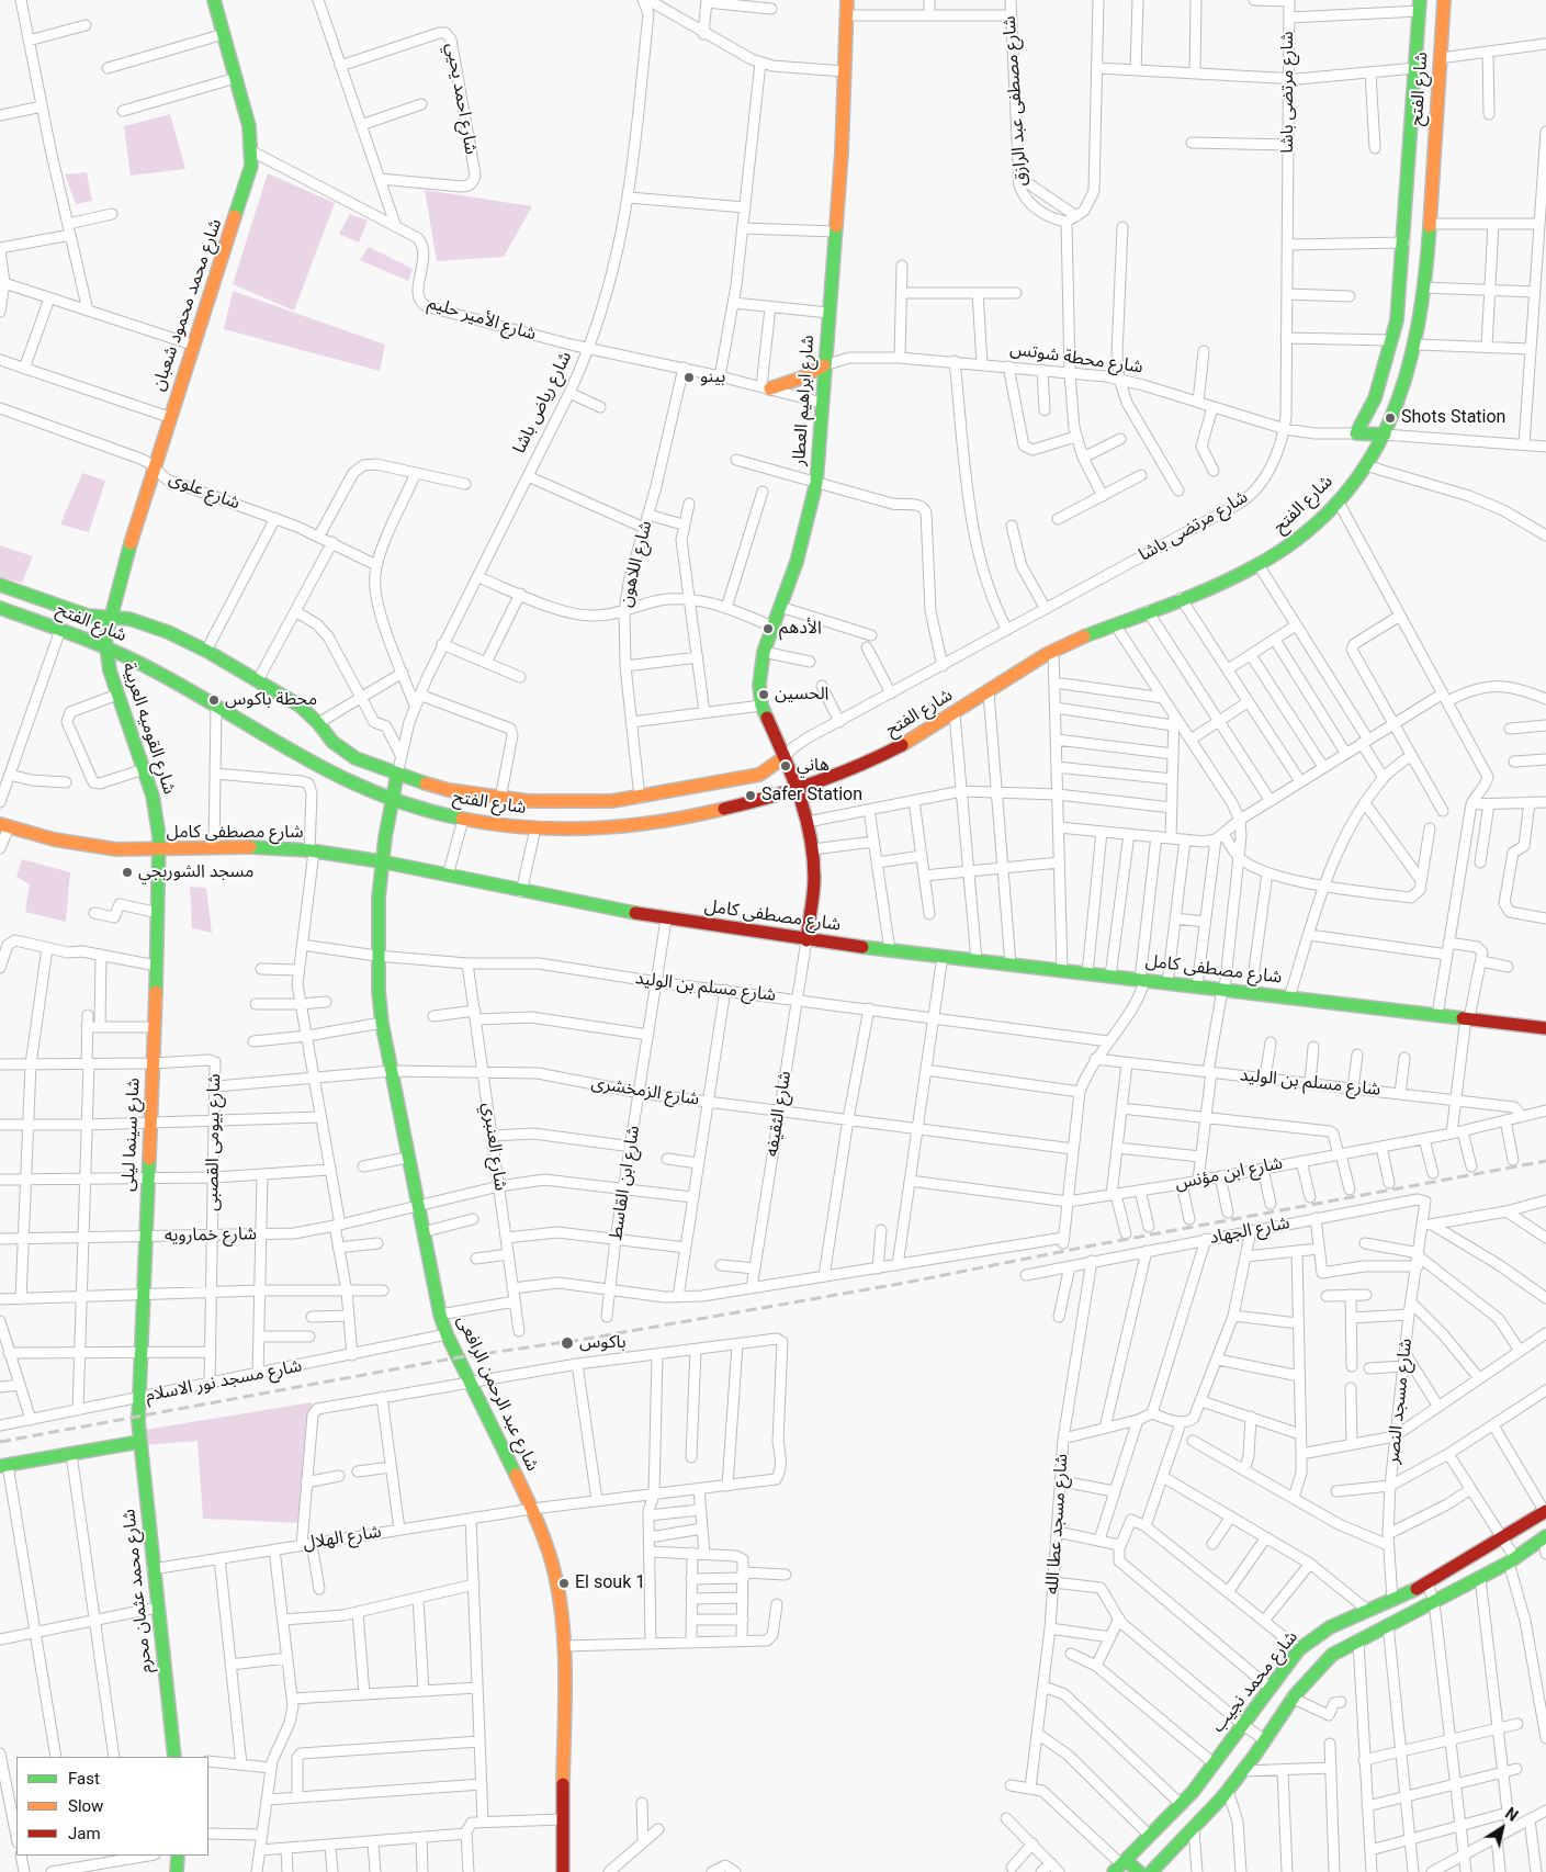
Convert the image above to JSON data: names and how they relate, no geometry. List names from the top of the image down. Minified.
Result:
{"streets":{"street":["شارع الفتح","شارع مرتضى باشا","شارع احمد يحيي","شارع مصطفى عبد الرازق","شارع محمد محمود شعبان","شارع الأمير حليم","شارع محطة شوتس","شارع ابراهيم العطار","شارع رياض باشا","شارع علوى","شارع اللاهون","شارع القوميه العربية","شارع مصطفى كامل","شارع مسلم بن الوليد","شارع الزمخشرى","شارع الثقيفه","شارع سينما ليلى","شارع بيومى القصبى","شارع العنبري","شارع ابن مؤنس","شارع ابن القاسط","شارع الجهاد","شارع خمارويه","شارع مسجد نور الاسلام","شارع عبد الرحمن الرافعى","شارع مسجد النصر","شارع مسجد عطا الله","شارع الهلال","شارع محمد عثمان محرم","شارع محمد نجيب"]},"crossings":[["شارع الفتح","شارع مرتضى باشا"],["شارع الفتح","شارع محمد محمود شعبان"],["شارع الفتح","شارع محطة شوتس"],["شارع الفتح","شارع ابراهيم العطار"],["شارع الفتح","شارع رياض باشا"],["شارع الفتح","شارع اللاهون"],["شارع الفتح","شارع القوميه العربية"],["شارع الفتح","شارع عبد الرحمن الرافعى"],["شارع مرتضى باشا","شارع محطة شوتس"],["شارع مرتضى باشا","شارع ابراهيم العطار"],["شارع محمد محمود شعبان","شارع الأمير حليم"],["شارع محمد محمود شعبان","شارع علوى"],["شارع محمد محمود شعبان","شارع القوميه العربية"],["شارع الأمير حليم","شارع ابراهيم العطار"],["شارع الأمير حليم","شارع رياض باشا"],["شارع الأمير حليم","شارع اللاهون"],["شارع محطة شوتس","شارع ابراهيم العطار"],["شارع ابراهيم العطار","شارع مصطفى كامل"],["شارع ابراهيم العطار","شارع الثقيفه"],["شارع رياض باشا","شارع عبد الرحمن الرافعى"],["شارع القوميه العربية","شارع مصطفى كامل"],["شارع القوميه العربية","شارع سينما ليلى"],["شارع مصطفى كامل","شارع الثقيفه"],["شارع مصطفى كامل","شارع سينما ليلى"],["شارع مصطفى كامل","شارع ابن القاسط"],["شارع مصطفى كامل","شارع عبد الرحمن الرافعى"],["شارع مسلم بن الوليد","شارع الثقيفه"],["شارع مسلم بن الوليد","شارع العنبري"],["شارع مسلم بن الوليد","شارع ابن مؤنس"],["شارع مسلم بن الوليد","شارع ابن القاسط"],["شارع مسلم بن الوليد","شارع عبد الرحمن الرافعى"],["شارع الزمخشرى","شارع الثقيفه"],["شارع الزمخشرى","شارع بيومى القصبى"],["شارع الزمخشرى","شارع العنبري"],["شارع الزمخشرى","شارع ابن القاسط"],["شارع الزمخشرى","شارع عبد الرحمن الرافعى"],["شارع سينما ليلى","شارع بيومى القصبى"],["شارع سينما ليلى","شارع خمارويه"],["شارع سينما ليلى","شارع مسجد نور الاسلام"],["شارع سينما ليلى","شارع محمد عثمان محرم"],["شارع بيومى القصبى","شارع خمارويه"],["شارع بيومى القصبى","شارع مسجد نور الاسلام"],["شارع العنبري","شارع خمارويه"],["شارع ابن القاسط","شارع خمارويه"],["شارع الجهاد","شارع مسجد النصر"],["شارع الجهاد","شارع مسجد عطا الله"],["شارع خمارويه","شارع عبد الرحمن الرافعى"],["شارع مسجد نور الاسلام","شارع عبد الرحمن الرافعى"],["شارع عبد الرحمن الرافعى","شارع الهلال"],["شارع مسجد النصر","شارع محمد نجيب"],["شارع الهلال","شارع محمد عثمان محرم"]],"places":["بينو","Shots Station","الأدهم","الحسين","محطة باكوس","هاني","Safer Station","مسجد الشوربجي","باكوس","El souk 1"],"legend":["Fast","Slow","Jam"],"north":"top right"}
